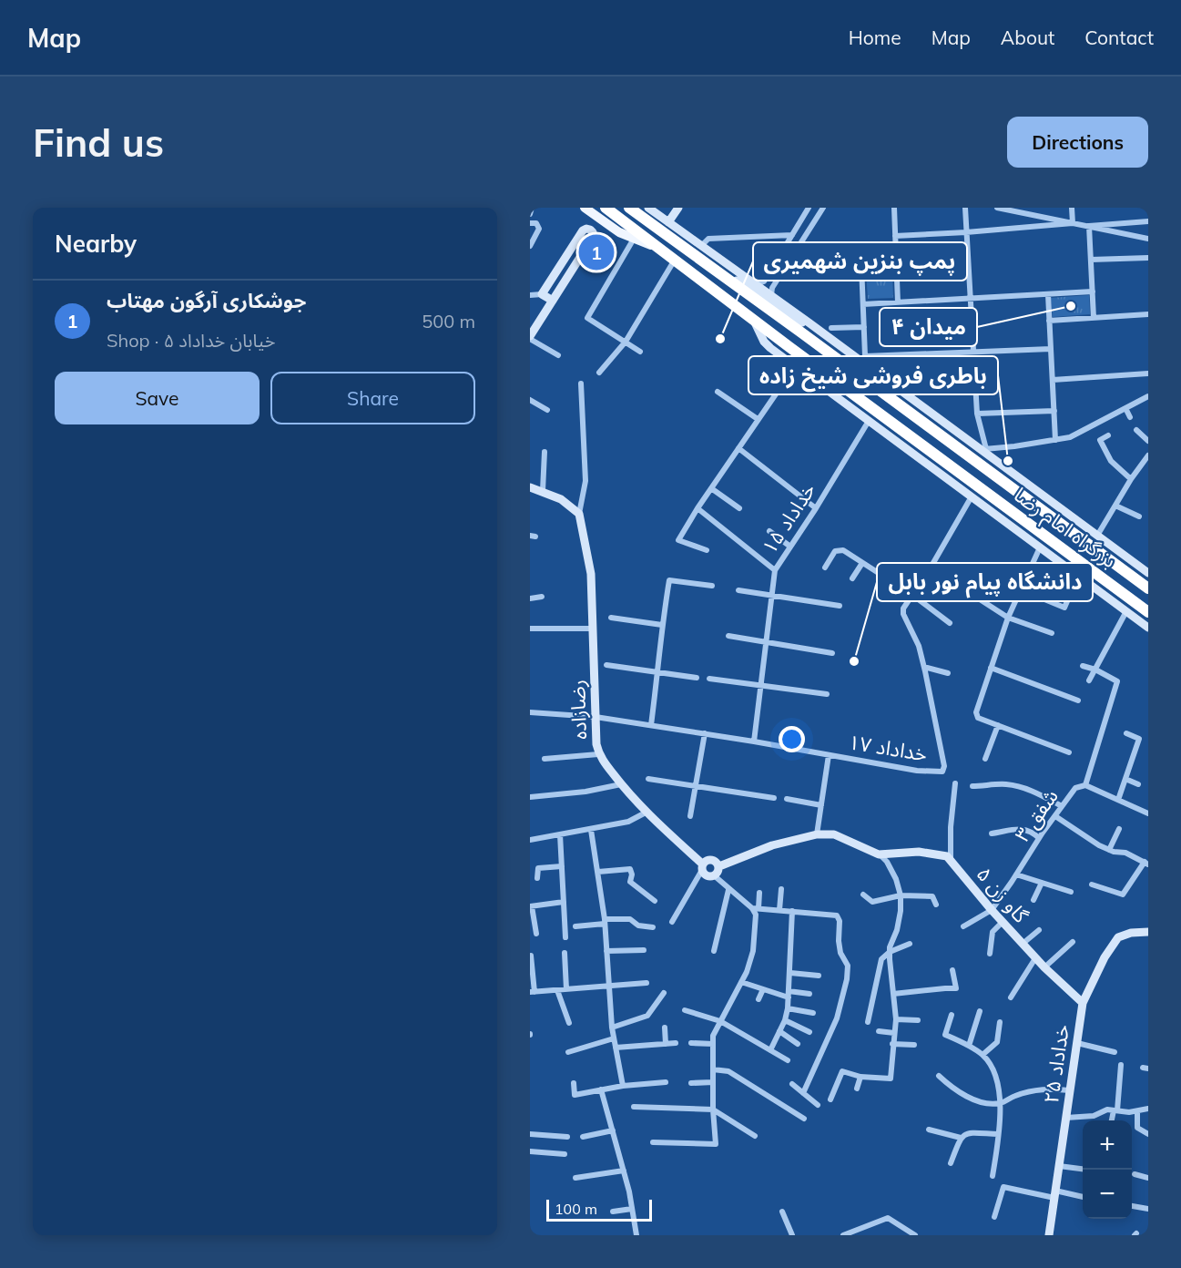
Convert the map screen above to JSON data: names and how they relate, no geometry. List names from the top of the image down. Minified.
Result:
{"streets":{"highway":["بزرگراه امام رضا"],"main road":["رضازاده","گاو زن ۵","خداداد ۲۵"],"street":["خداداد ۱۵","خداداد ۱۷","شفق ۳"]},"crossings":[["خداداد ۱۵","خداداد ۱۷"],["رضازاده","خداداد ۱۷"],["شفق ۳","گاو زن ۵"],["گاو زن ۵","خداداد ۲۵"]],"places":["میدان ۴","پمپ بنزین شهمیری","باطری فروشی شیخ زاده","دانشگاه پیام نور بابل"],"scale_bar":"100 m","page":{"header":"Map","nav":["Home","Map","About","Contact"],"buttons":["Directions",["Save","Share"]],"title":"Find us","heading":"Nearby","pins":"1","list":[{"mark":"1","name":"جوشکاری آرگون مهتاب","note":"Shop · خیابان خداداد ۵","value":"500 m"}],"map_buttons":["+","−"],"scale":"100 m"}}
